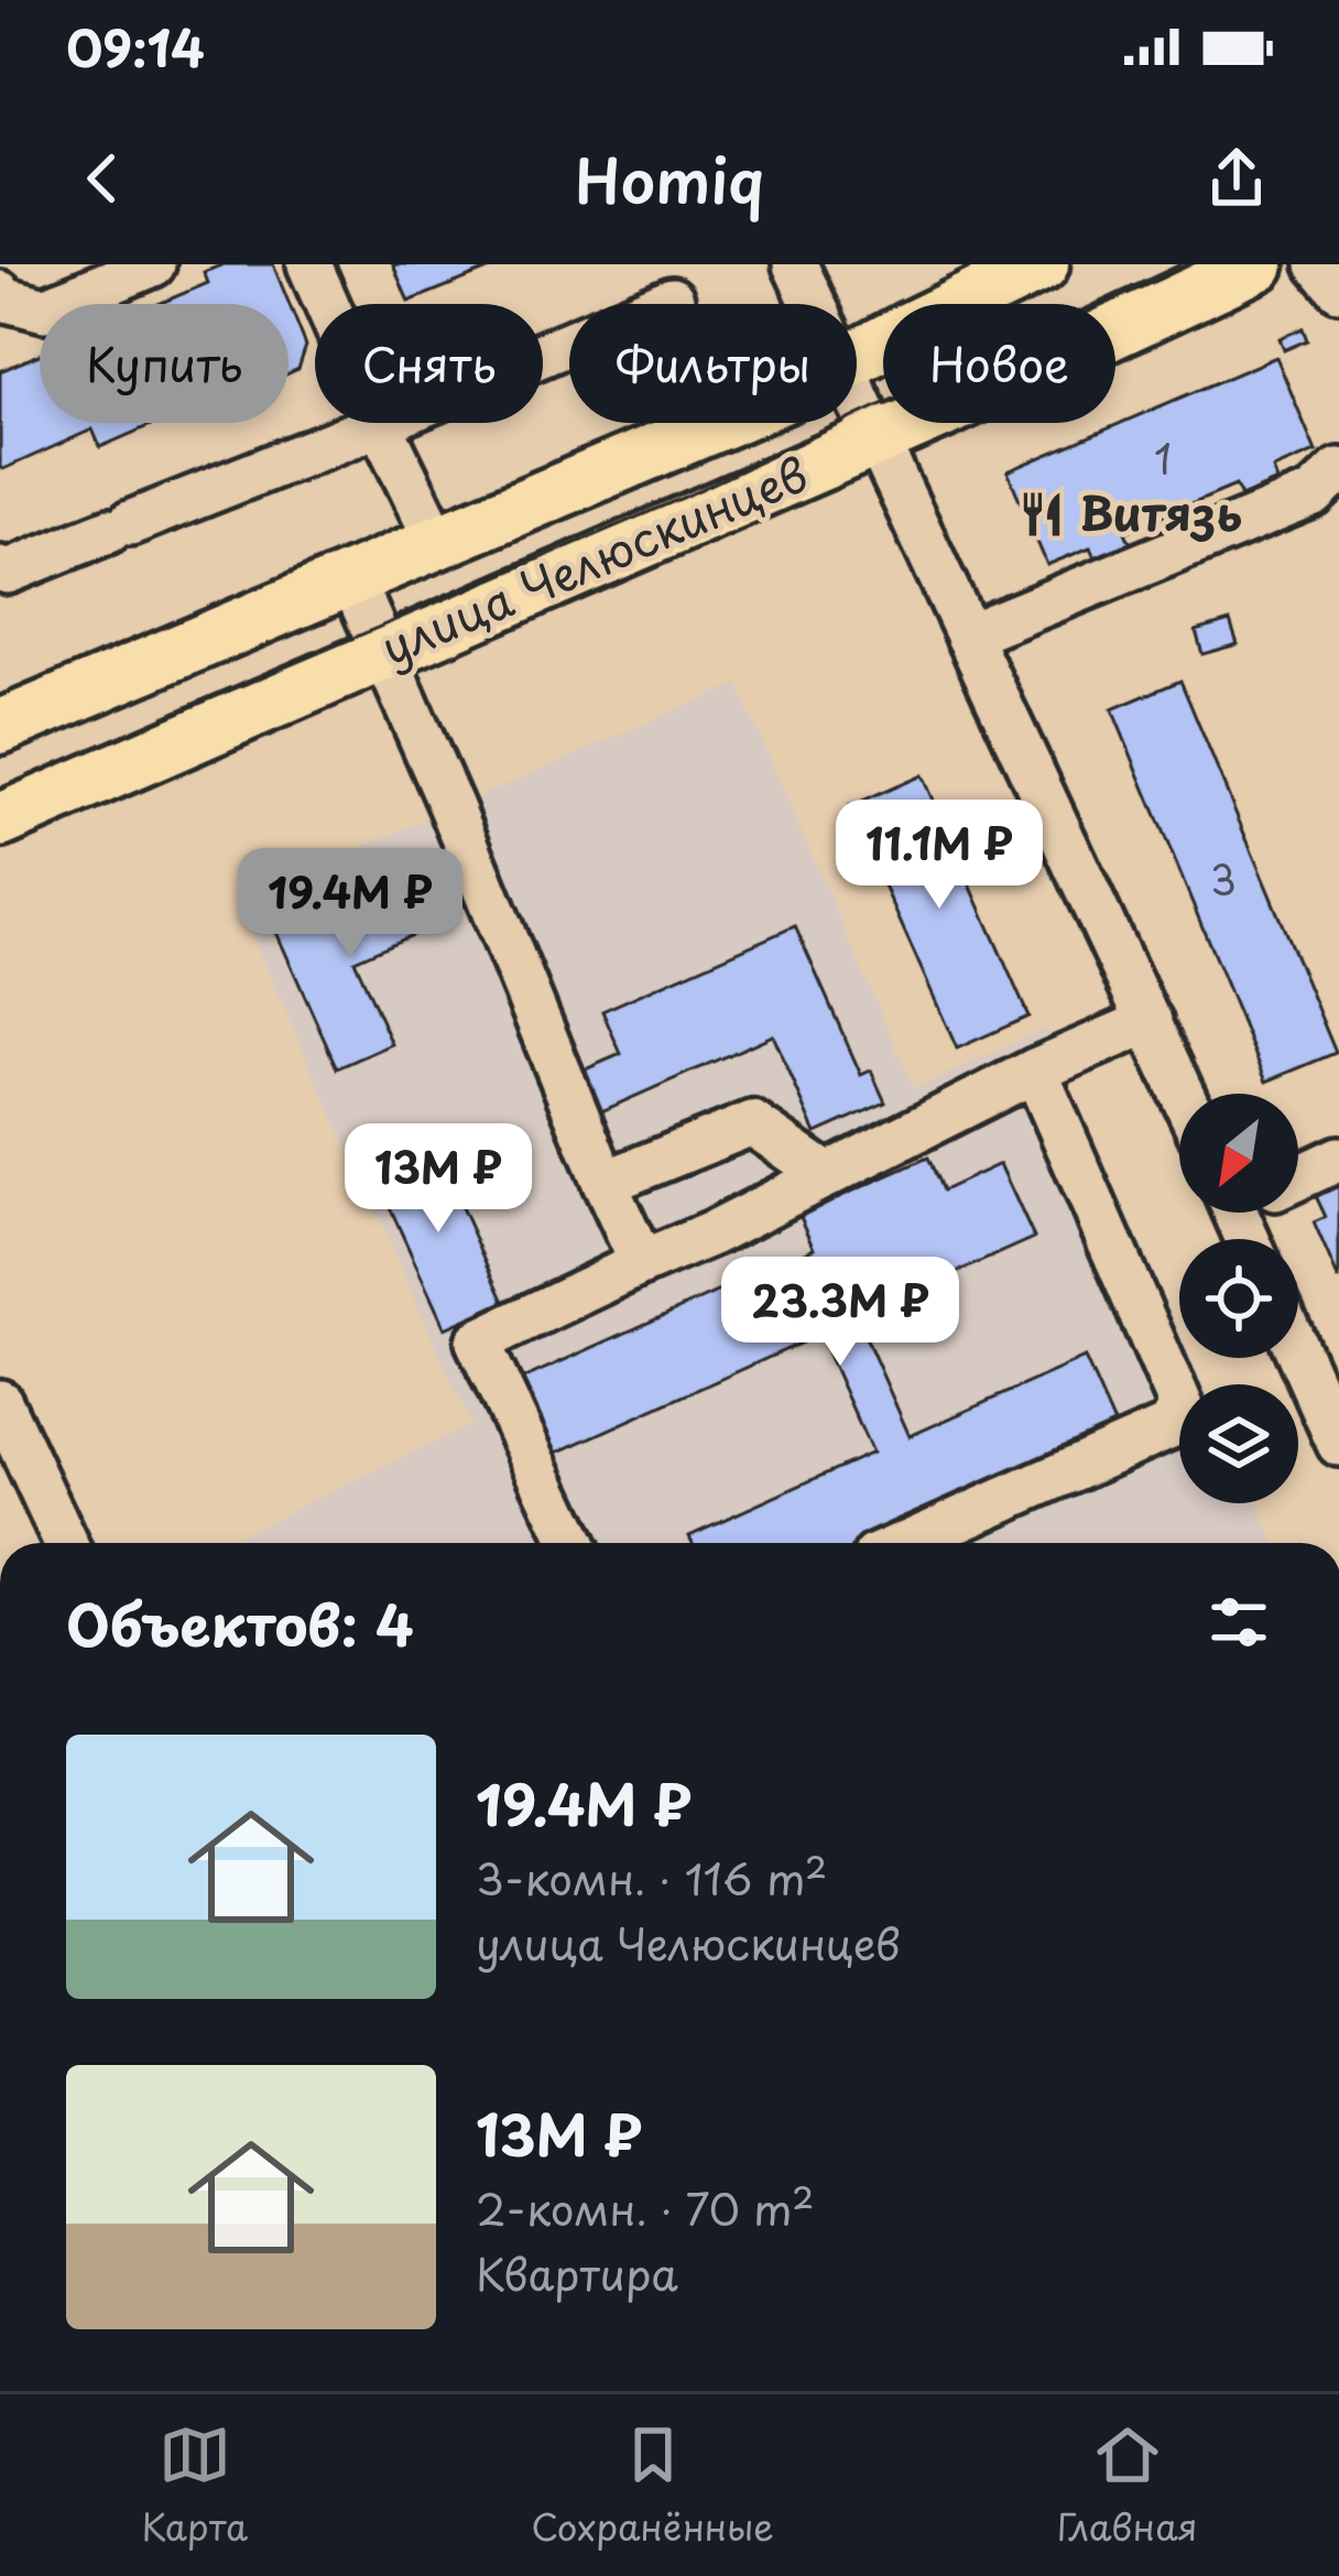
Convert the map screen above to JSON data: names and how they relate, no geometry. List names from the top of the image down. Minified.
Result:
{"streets":{"main road":["улица Челюскинцев"]},"places":{"restaurant":["Витязь"]},"house_numbers":["1","3"],"north":"bottom left","page":{"status":"09:14","header":"Homiq","chip":["Купить","Снять","Фильтры","Новое"],"price":["11.1M ₽","19.4M ₽","13M ₽","23.3M ₽"],"heading":"Объектов: 4","list":[{"name":"19.4M ₽","note":"3-комн. · 116 m² · улица Челюскинцев"},{"name":"13M ₽","note":"2-комн. · 70 m² · Квартира"}],"tabs":["Карта","Сохранённые","Главная"]}}
